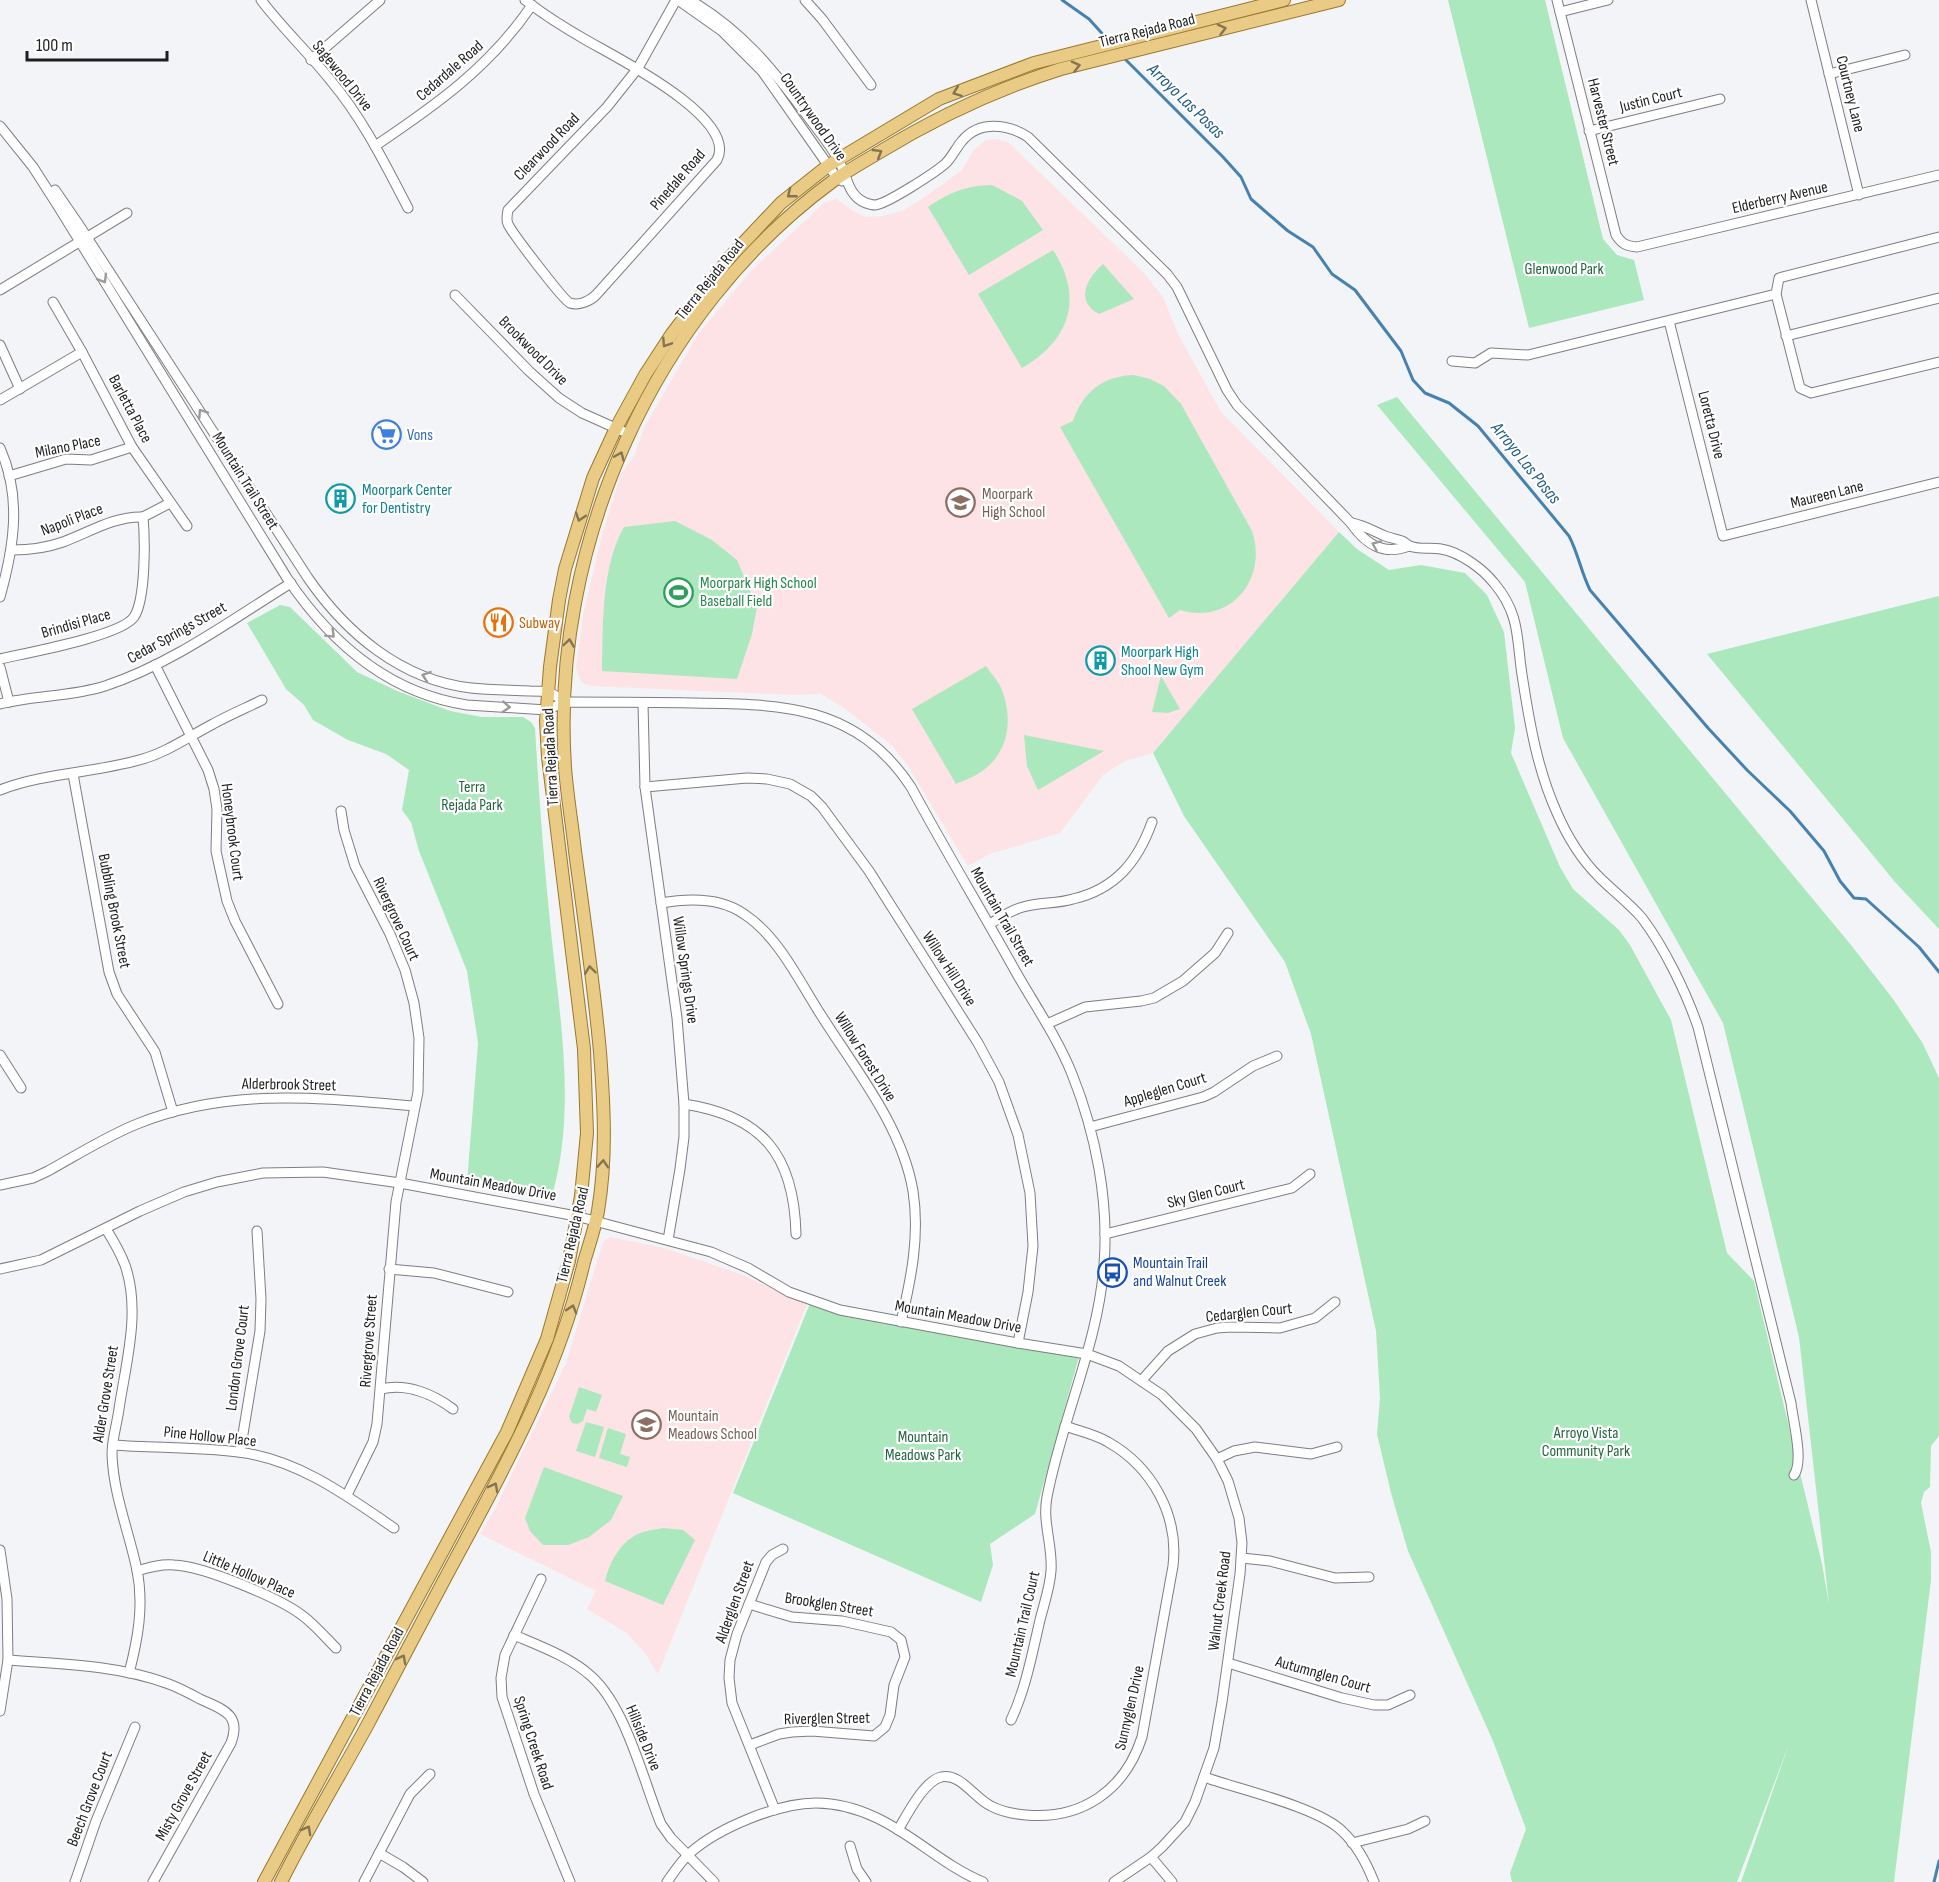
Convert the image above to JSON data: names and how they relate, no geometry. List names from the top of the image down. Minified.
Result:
{"streets":{"main road":["Tierra Rejada Road"],"street":["Cedardale Road","Sagewood Drive","Courtney Lane","Justin Court","Countrywood Drive","Harvester Street","Clearwood Road","Pinedale Road","Elderberry Avenue","Brookwood Drive","Barletta Place","Loretta Drive","Milano Place","Mountain Trail Street","Maureen Lane","Napoli Place","Brindisi Place","Cedar Springs Street","Honeybrook Court","Bubbling Brook Street","Rivergrove Court","Willow Hill Drive","Willow Springs Drive","Willow Forest Drive","Alderbrook Street","Appleglen Court","Mountain Meadow Drive","Sky Glen Court","Cedarglen Court","Rivergrove Street","London Grove Court","Alder Grove Street","Pine Hollow Place","Little Hollow Place","Walnut Creek Road","Alderglen Street","Brookglen Street","Mountain Trail Court","Autumnglen Court","Sunnyglen Drive","Riverglen Street","Hillside Drive","Spring Creek Road","Misty Grove Street","Beech Grove Court"]},"crossings":[["Tierra Rejada Road","Countrywood Drive"],["Tierra Rejada Road","Brookwood Drive"],["Tierra Rejada Road","Mountain Trail Street"],["Tierra Rejada Road","Mountain Meadow Drive"],["Cedardale Road","Sagewood Drive"],["Cedardale Road","Pinedale Road"],["Courtney Lane","Elderberry Avenue"],["Justin Court","Harvester Street"],["Countrywood Drive","Clearwood Road"],["Harvester Street","Elderberry Avenue"],["Clearwood Road","Pinedale Road"],["Barletta Place","Milano Place"],["Loretta Drive","Maureen Lane"],["Mountain Trail Street","Cedar Springs Street"],["Mountain Trail Street","Willow Springs Drive"],["Mountain Trail Street","Appleglen Court"],["Mountain Trail Street","Mountain Meadow Drive"],["Mountain Trail Street","Sky Glen Court"],["Mountain Trail Street","Walnut Creek Road"],["Mountain Trail Street","Mountain Trail Court"],["Mountain Trail Street","Sunnyglen Drive"],["Napoli Place","Brindisi Place"],["Cedar Springs Street","Honeybrook Court"],["Bubbling Brook Street","Alderbrook Street"],["Rivergrove Court","Alderbrook Street"],["Rivergrove Court","Mountain Meadow Drive"],["Rivergrove Court","Rivergrove Street"],["Willow Hill Drive","Willow Springs Drive"],["Willow Hill Drive","Mountain Meadow Drive"],["Willow Springs Drive","Willow Forest Drive"],["Willow Springs Drive","Mountain Meadow Drive"],["Willow Forest Drive","Mountain Meadow Drive"],["Mountain Meadow Drive","Rivergrove Street"],["Mountain Meadow Drive","Alder Grove Street"],["Mountain Meadow Drive","Walnut Creek Road"],["Cedarglen Court","Walnut Creek Road"],["Rivergrove Street","Pine Hollow Place"],["London Grove Court","Pine Hollow Place"],["Alder Grove Street","Pine Hollow Place"],["Alder Grove Street","Little Hollow Place"],["Alder Grove Street","Misty Grove Street"],["Walnut Creek Road","Autumnglen Court"],["Alderglen Street","Brookglen Street"],["Alderglen Street","Riverglen Street"],["Brookglen Street","Riverglen Street"],["Mountain Trail Court","Sunnyglen Drive"],["Hillside Drive","Spring Creek Road"]],"water":["Arroyo Las Posas"],"parks":["Glenwood Park","Terra Rejada Park","Arroyo Vista Community Park","Mountain Meadows Park"],"places":{"supermarket":["Vons"],"building":["Moorpark Center for Dentistry","Moorpark High Shool New Gym"],"school or university":["Moorpark High School","Mountain Meadows School"],"sports":["Moorpark High School Baseball Field"],"restaurant":["Subway"],"bus stop":["Mountain Trail and Walnut Creek"]},"scale_bar":"100 m"}
